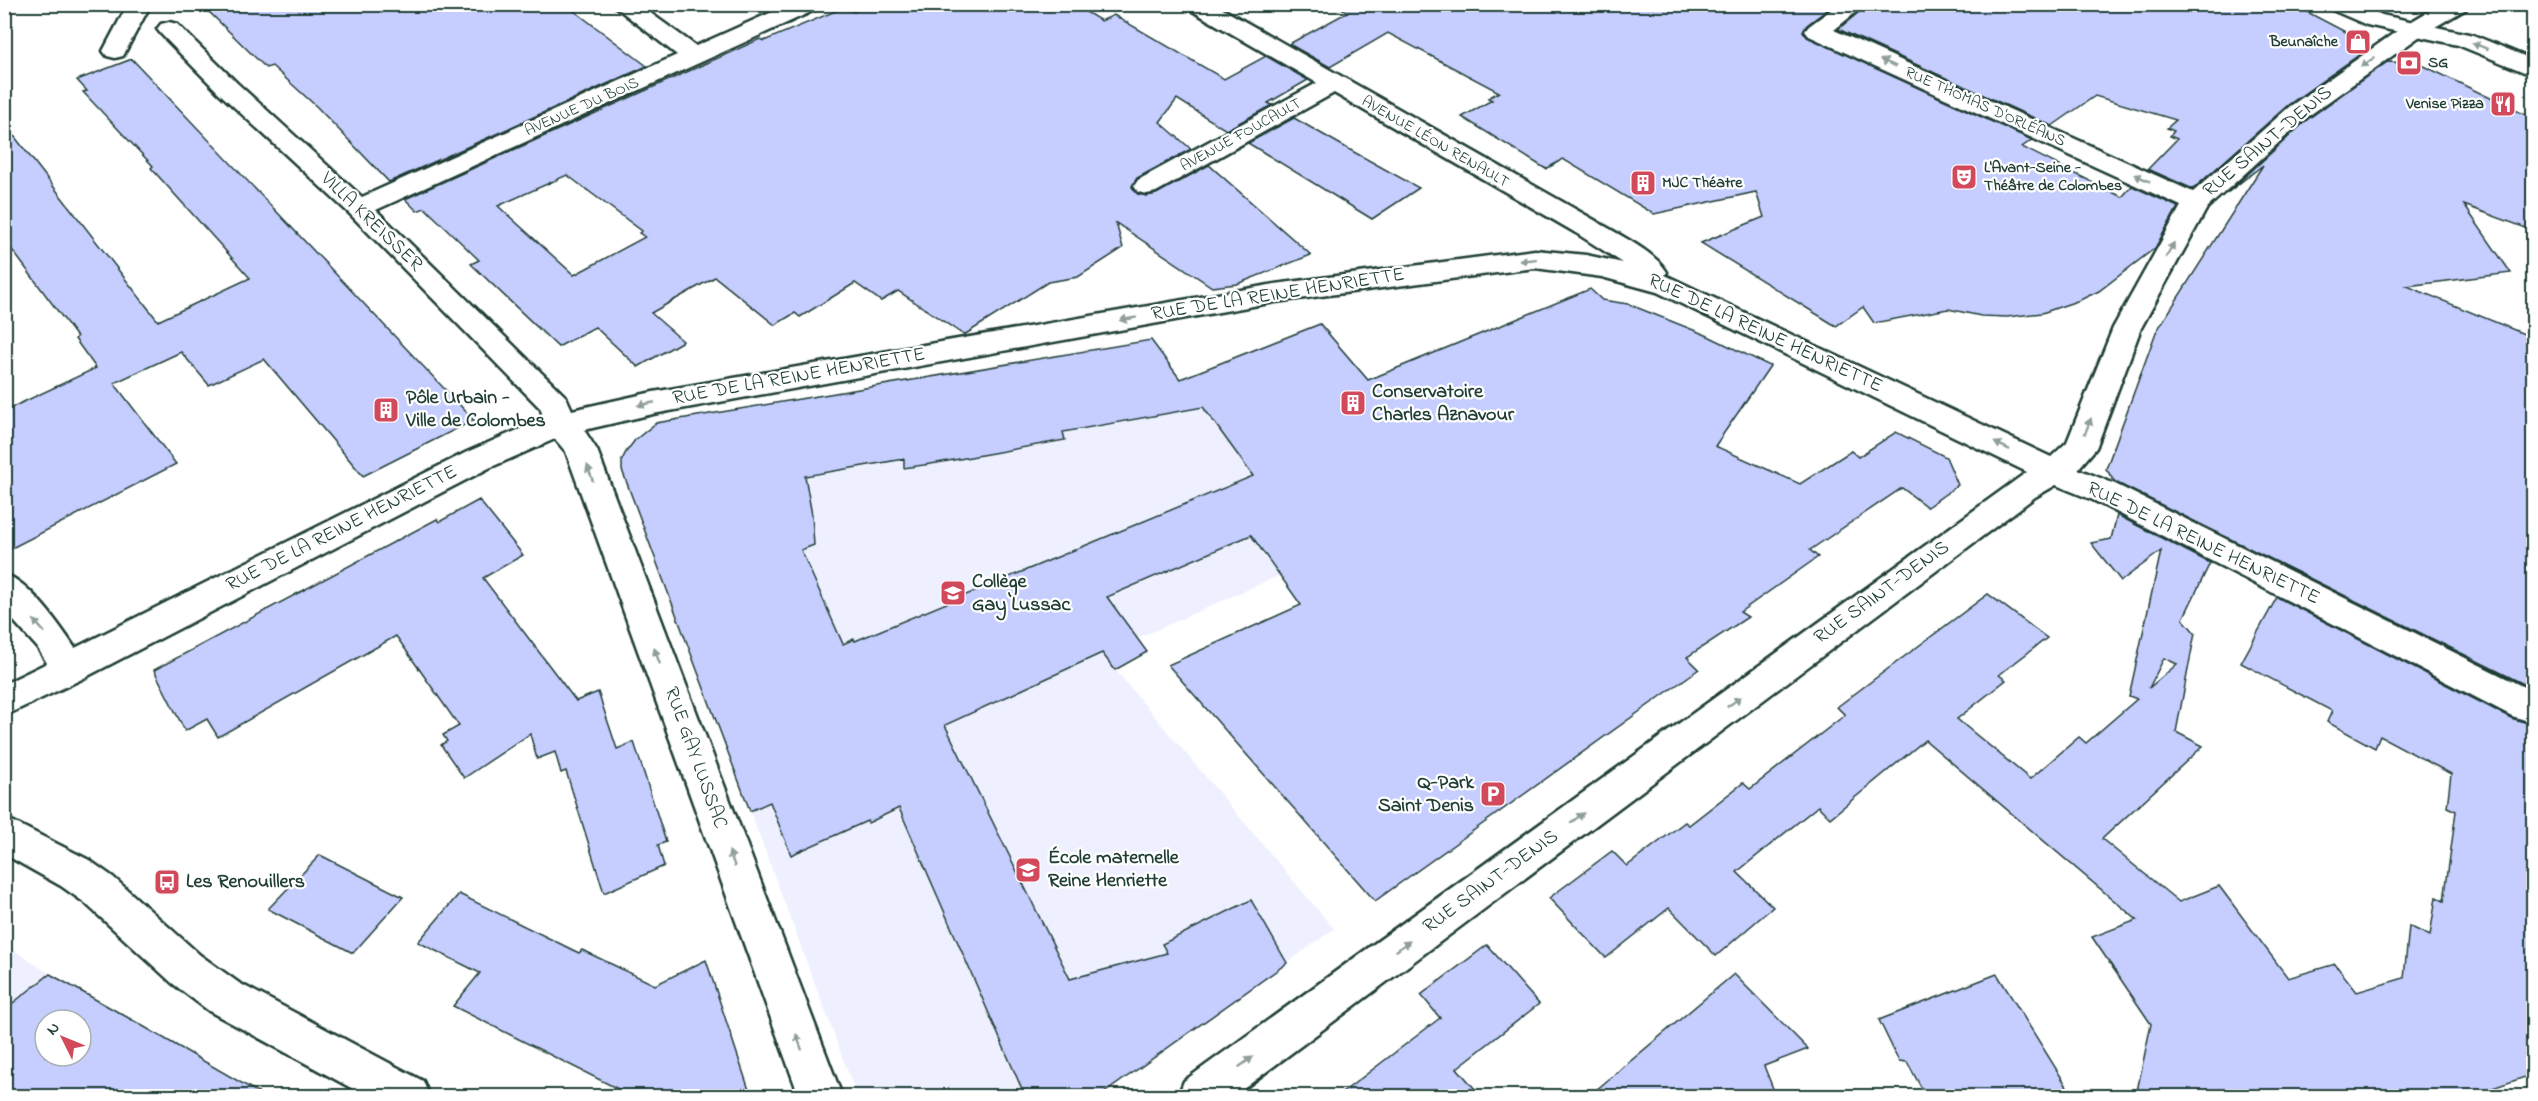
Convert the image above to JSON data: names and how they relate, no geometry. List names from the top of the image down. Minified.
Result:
{"streets":{"street":["AVENUE DU BOIS","RUE THOMAS D'ORLÉANS","AVENUE FOUCAULT","AVENUE LÉON RENAULT","RUE SAINT-DENIS","VILLA KREISSER","RUE DE LA REINE HENRIETTE","RUE GAY LUSSAC"]},"crossings":[["AVENUE DU BOIS","VILLA KREISSER"],["RUE THOMAS D'ORLÉANS","RUE SAINT-DENIS"],["AVENUE FOUCAULT","AVENUE LÉON RENAULT"],["AVENUE LÉON RENAULT","RUE DE LA REINE HENRIETTE"],["RUE SAINT-DENIS","RUE DE LA REINE HENRIETTE"],["VILLA KREISSER","RUE DE LA REINE HENRIETTE"],["VILLA KREISSER","RUE GAY LUSSAC"],["RUE DE LA REINE HENRIETTE","RUE GAY LUSSAC"]],"one_way":["RUE THOMAS D'ORLÉANS","RUE DE LA REINE HENRIETTE","RUE GAY LUSSAC"],"places":{"shop":["Beunaîche"],"bank":["SG"],"restaurant":["Venise Pizza"],"theatre":["L'Avant-Seine - Théâtre de Colombes"],"building":["MJC Théatre","Conservatoire Charles Aznavour","Pôle Urbain - Ville de Colombes"],"school or university":["Collège Gay Lussac","École maternelle Reine Henriette"],"parking":["Q-Park Saint Denis"],"bus stop":["Les Renouillers"]},"north":"top left"}
